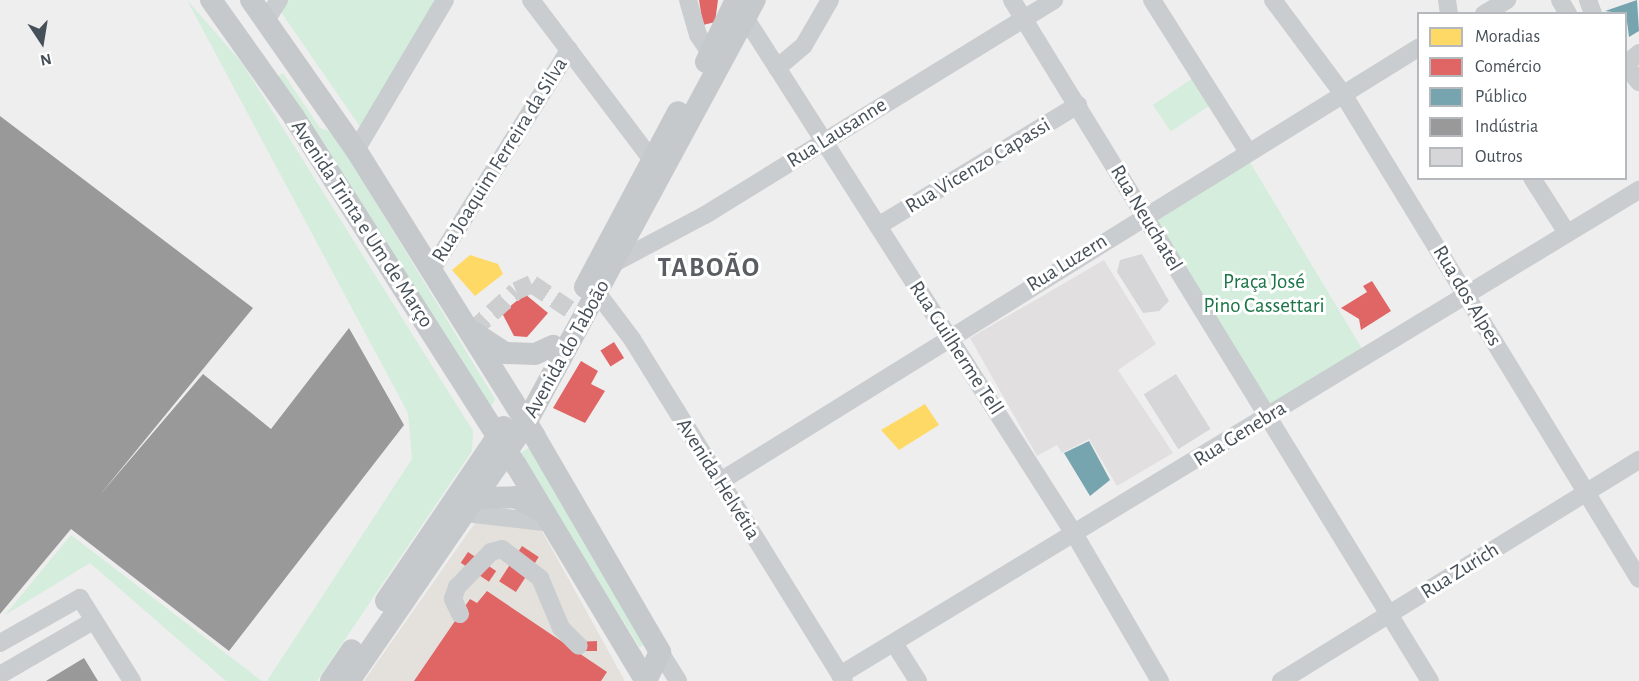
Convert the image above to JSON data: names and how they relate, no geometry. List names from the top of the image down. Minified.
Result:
{"streets":{"main road":["Avenida Trinta e Um de Março","Avenida do Taboão"],"street":["Rua Lausanne","Rua Joaquim Ferreira da Silva","Rua Vicenzo Capassi","Rua Neuchatel","Rua Luzern","Rua dos Alpes","Rua Guilherme Tell","Rua Genebra","Avenida Helvétia","Rua Zurich"]},"crossings":[["Rua Lausanne","Rua Neuchatel"],["Rua Lausanne","Rua Guilherme Tell"],["Rua Lausanne","Avenida do Taboão"],["Rua Joaquim Ferreira da Silva","Avenida Trinta e Um de Março"],["Rua Vicenzo Capassi","Rua Neuchatel"],["Rua Vicenzo Capassi","Rua Guilherme Tell"],["Rua Neuchatel","Rua Luzern"],["Rua Neuchatel","Rua Genebra"],["Rua Neuchatel","Rua Zurich"],["Avenida Trinta e Um de Março","Avenida do Taboão"],["Rua Luzern","Rua dos Alpes"],["Rua Luzern","Rua Guilherme Tell"],["Rua Luzern","Avenida Helvétia"],["Rua dos Alpes","Rua Genebra"],["Rua dos Alpes","Rua Zurich"],["Rua Guilherme Tell","Avenida do Taboão"],["Rua Guilherme Tell","Rua Genebra"],["Avenida do Taboão","Avenida Helvétia"],["Rua Genebra","Avenida Helvétia"]],"districts":["TABOÃO"],"parks":["Praça José Pino Cassettari"],"legend":["Moradias","Comércio","Público","Indústria","Outros"],"north":"bottom"}
